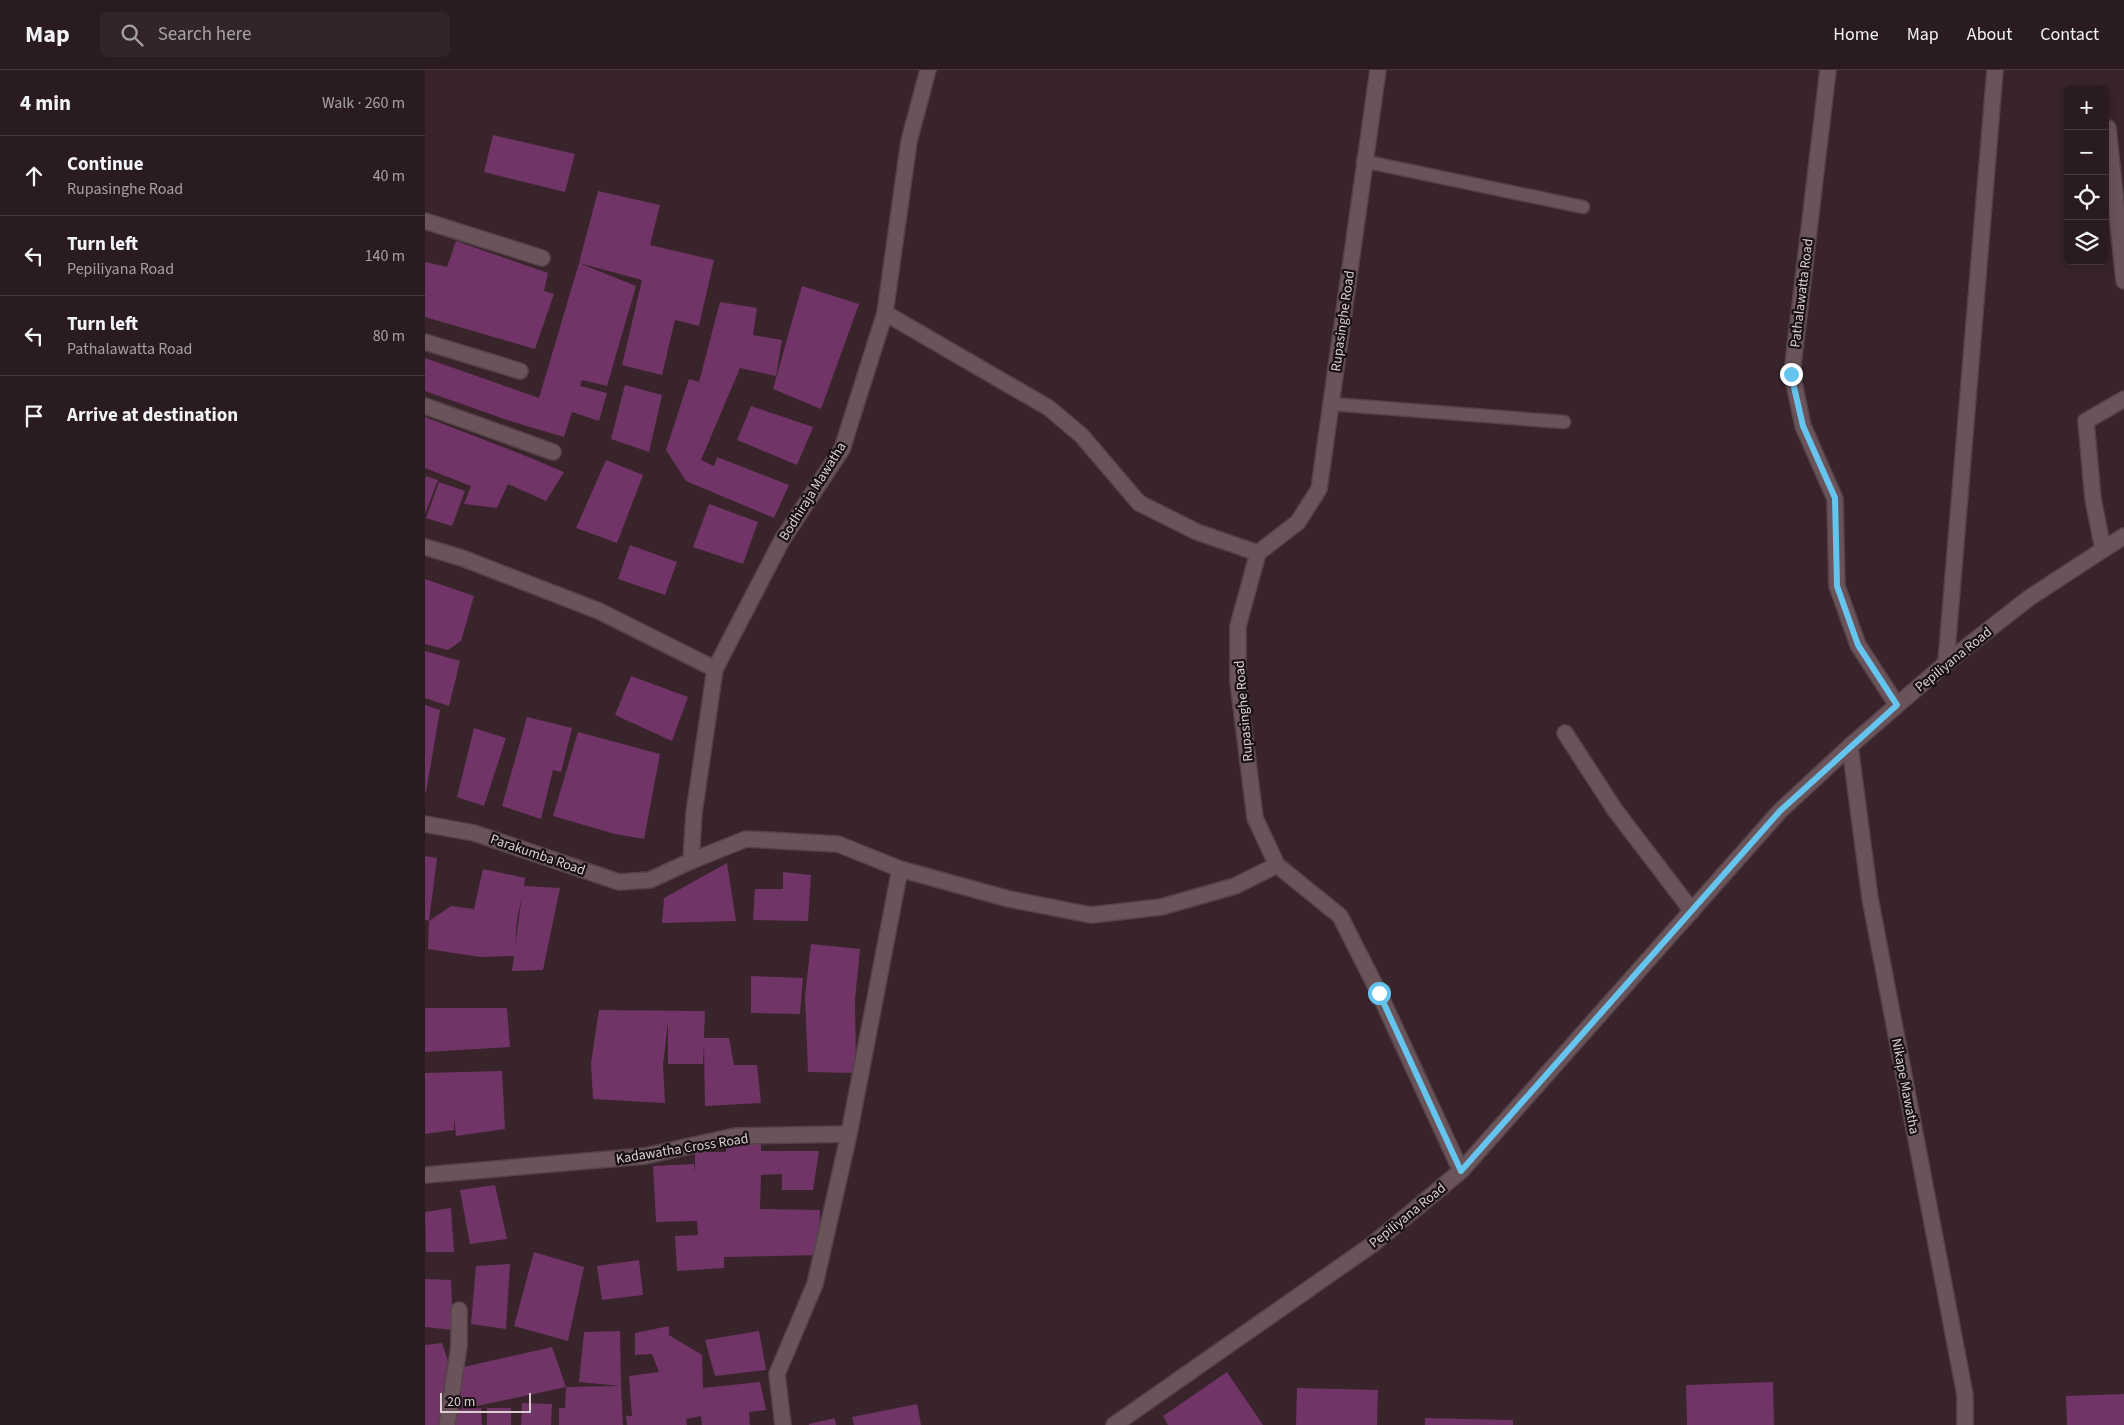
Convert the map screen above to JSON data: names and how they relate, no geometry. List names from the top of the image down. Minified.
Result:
{"streets":{"street":["Pathalawatta Road","Rupasinghe Road","Bodhiraja Mawatha","Pepiliyana Road","Parakumba Road","Nikape Mawatha","Kadawatha Cross Road"]},"crossings":[["Pathalawatta Road","Pepiliyana Road"],["Rupasinghe Road","Pepiliyana Road"],["Bodhiraja Mawatha","Parakumba Road"],["Pepiliyana Road","Nikape Mawatha"]],"scale_bar":"20 m","page":{"header":"Map","search":"Search here","nav":["Home","Map","About","Contact"],"heading":["4 min","Walk · 260 m"],"map_buttons":["+","−"],"list":[["Continue","Rupasinghe Road","40 m"],["Turn left","Pepiliyana Road","140 m"],["Turn left","Pathalawatta Road","80 m"],"Arrive at destination"],"scale":"20 m"}}
